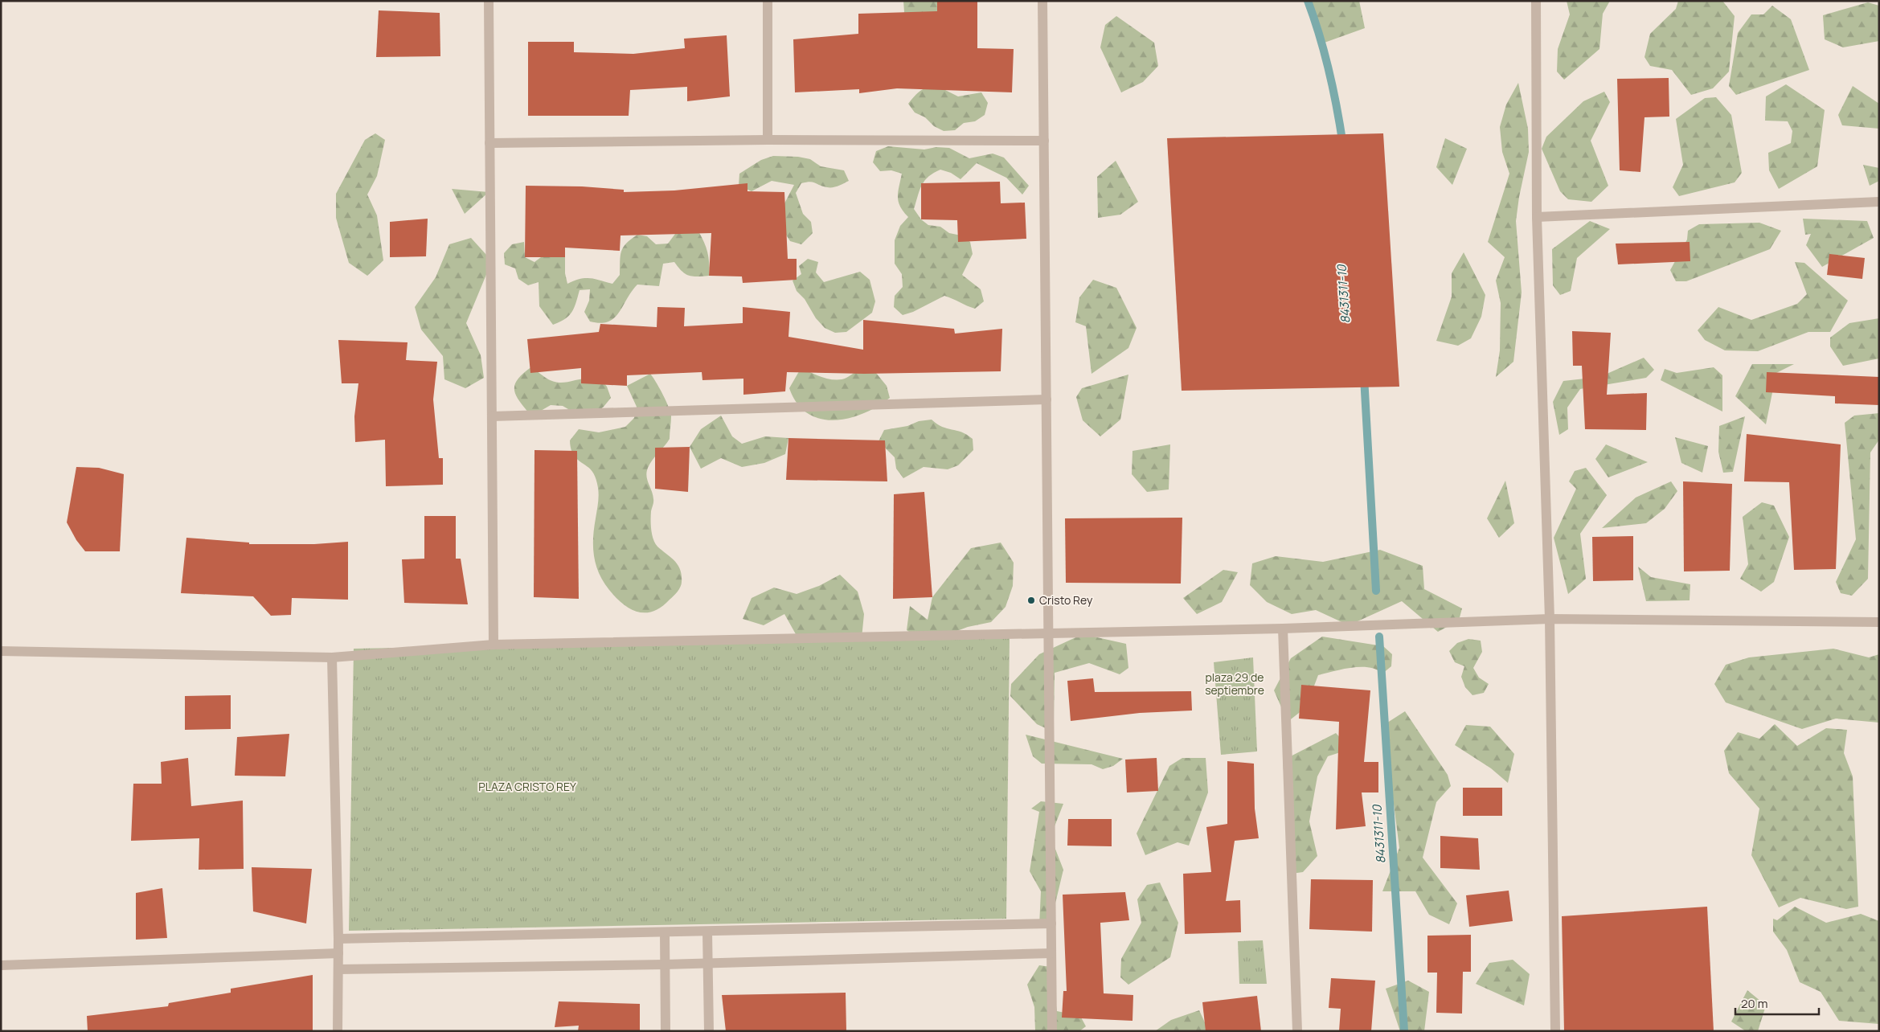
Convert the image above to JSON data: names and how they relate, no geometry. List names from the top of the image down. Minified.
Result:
{"water":["8431311-10"],"parks":["plaza 29 de septiembre","PLAZA CRISTO REY"],"places":["Cristo Rey"],"scale_bar":"20 m"}
